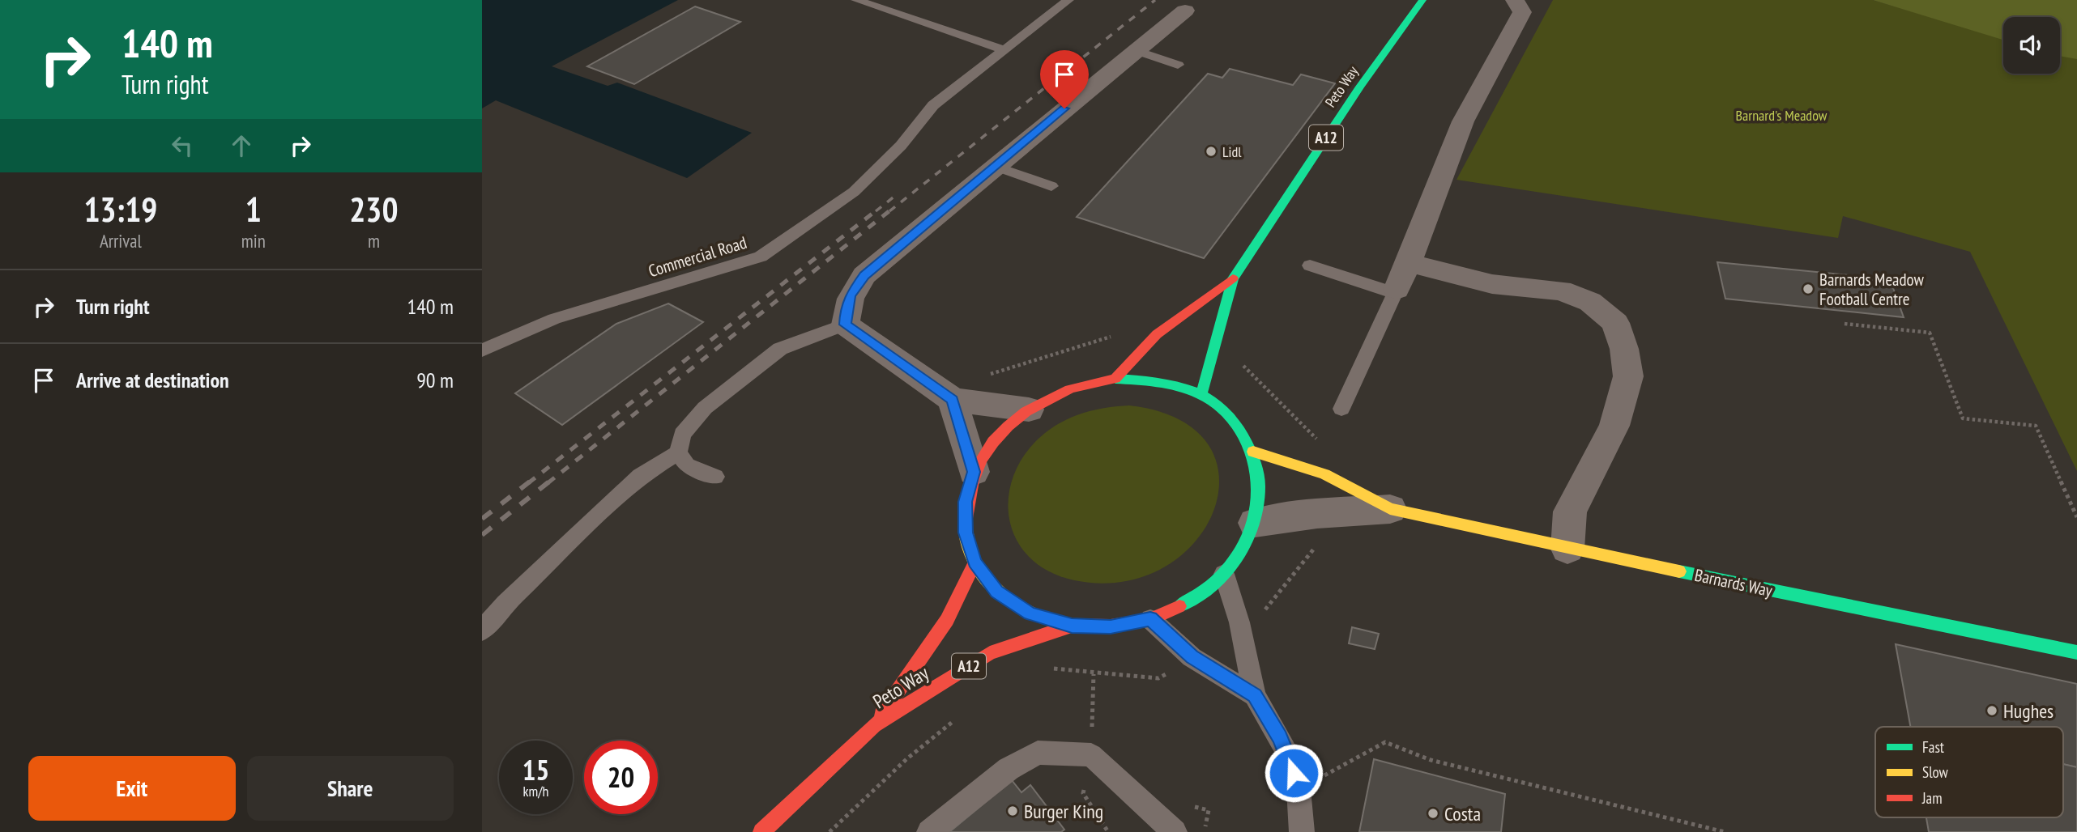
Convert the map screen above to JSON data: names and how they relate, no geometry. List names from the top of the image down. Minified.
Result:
{"streets":{"main road":["Peto Way","A12","Barnards Way"],"lane":["Commercial Road"]},"parks":["Barnard's Meadow"],"places":["Lidl","Barnards Meadow Football Centre","Hughes","Burger King","Costa"],"legend":["Fast","Slow","Jam"],"page":{"turn":["140 m","Turn right"],"eta":["13:19","Arrival","1","min","230","m"],"list":[{"name":"Turn right","value":"140 m"},{"name":"Arrive at destination","value":"90 m"}],"speed":"15 km/h","limit":"20","buttons":["Exit","Share"]}}
